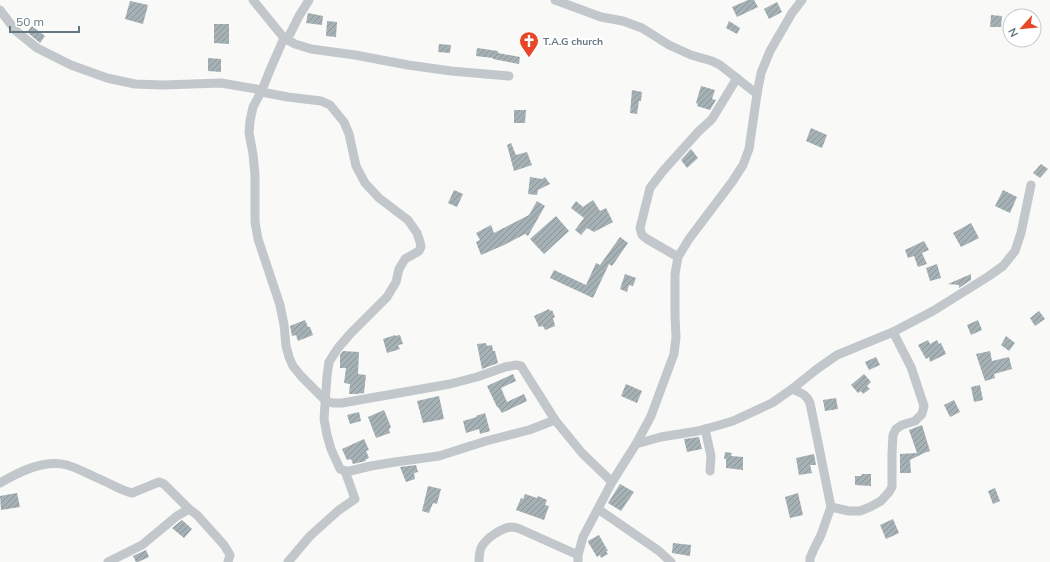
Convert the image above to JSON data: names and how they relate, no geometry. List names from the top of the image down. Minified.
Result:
{"places":{"church":["T.A.G church"]},"scale_bar":"50 m","north":"bottom left"}
